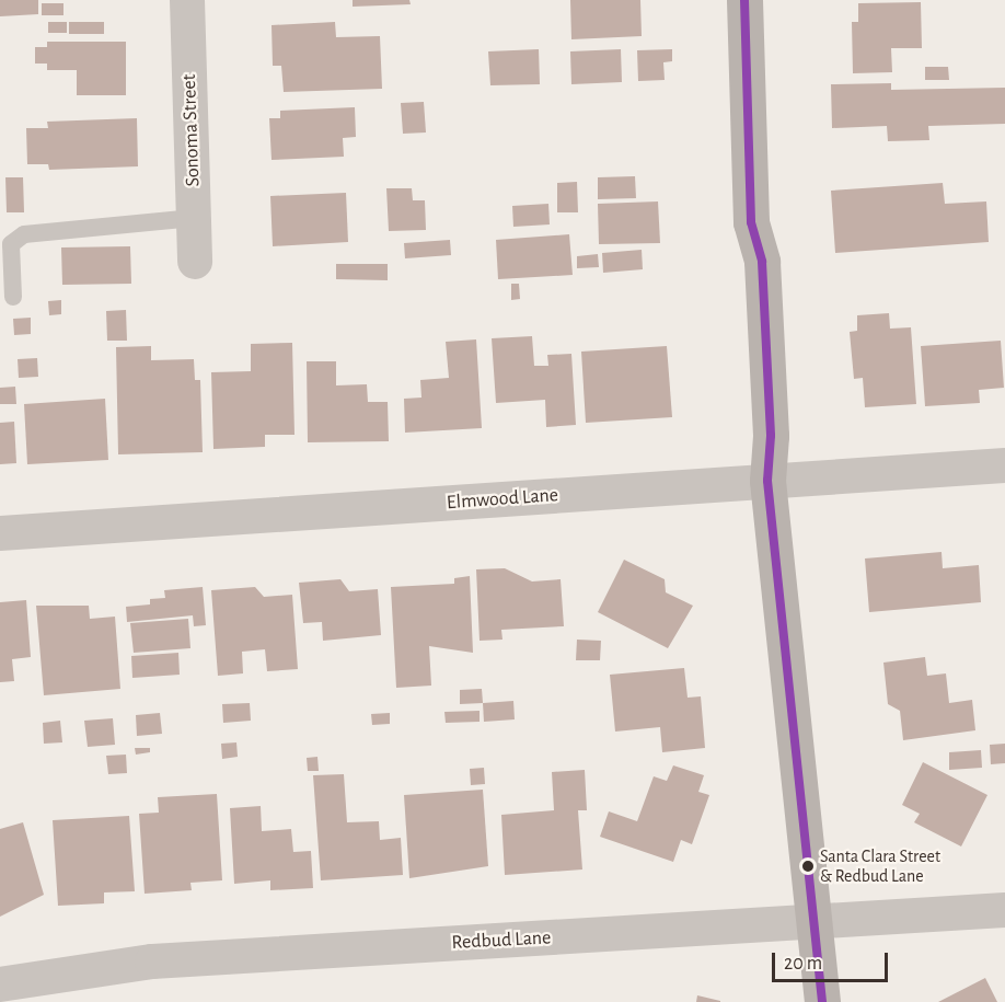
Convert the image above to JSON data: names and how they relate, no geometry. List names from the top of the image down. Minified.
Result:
{"streets":{"street":["Sonoma Street","Elmwood Lane","Redbud Lane"]},"places":["Santa Clara Street & Redbud Lane"],"scale_bar":"20 m"}
